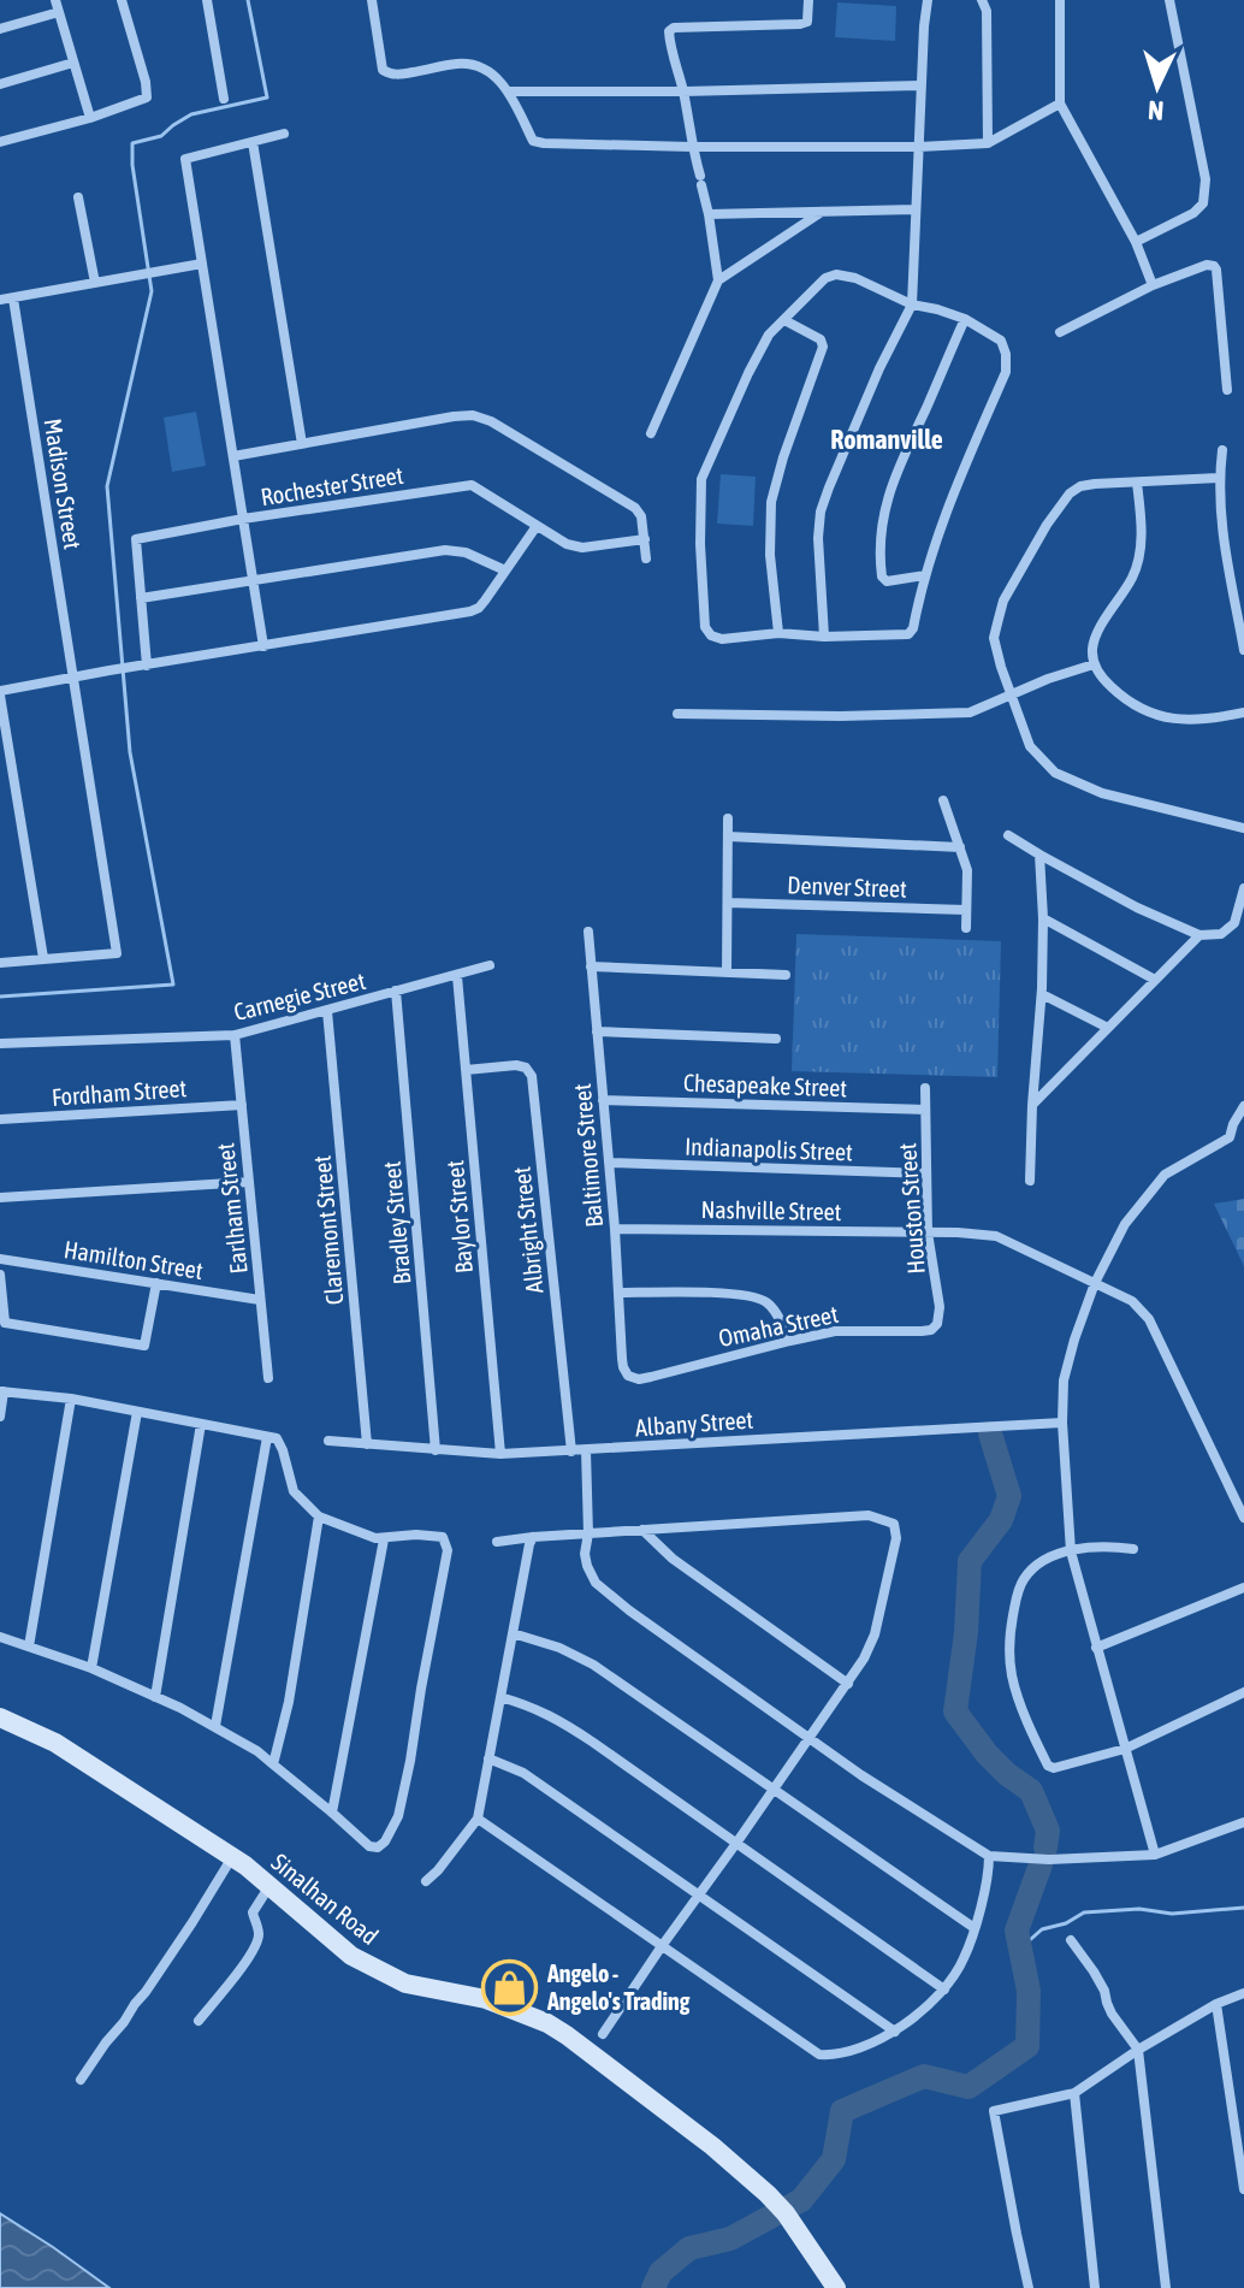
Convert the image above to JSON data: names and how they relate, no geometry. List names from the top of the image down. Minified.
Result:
{"streets":{"street":["Madison Street","Rochester Street","Denver Street","Carnegie Street","Chesapeake Street","Fordham Street","Indianapolis Street","Baltimore Street","Earlham Street","Houston Street","Nashville Street","Baylor Street","Bradley Street","Claremont Street","Albright Street","Hamilton Street","Omaha Street","Albany Street","Sinalhan Road"]},"crossings":[["Carnegie Street","Earlham Street"],["Carnegie Street","Baylor Street"],["Carnegie Street","Bradley Street"],["Carnegie Street","Claremont Street"],["Chesapeake Street","Baltimore Street"],["Chesapeake Street","Houston Street"],["Fordham Street","Earlham Street"],["Indianapolis Street","Baltimore Street"],["Indianapolis Street","Houston Street"],["Baltimore Street","Nashville Street"],["Baltimore Street","Omaha Street"],["Earlham Street","Hamilton Street"],["Houston Street","Nashville Street"],["Houston Street","Omaha Street"],["Baylor Street","Albright Street"],["Baylor Street","Albany Street"],["Bradley Street","Albany Street"],["Claremont Street","Albany Street"],["Albright Street","Albany Street"]],"districts":["Romanville"],"places":{"shop":["Angelo - Angelo's Trading"]},"north":"bottom"}
